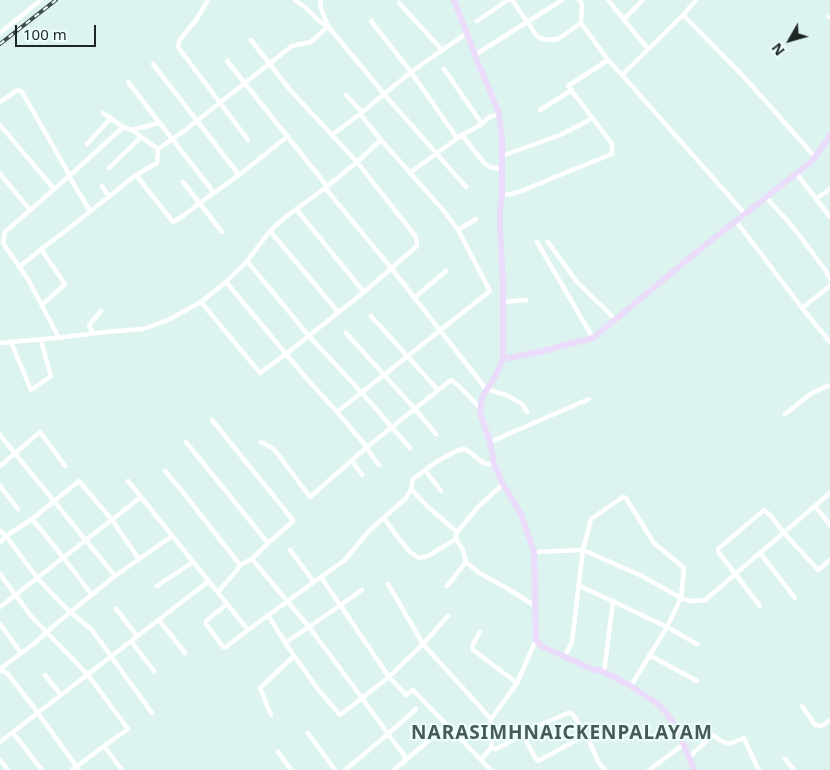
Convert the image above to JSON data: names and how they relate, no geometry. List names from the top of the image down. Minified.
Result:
{"districts":["NARASIMHNAICKENPALAYAM"],"scale_bar":"100 m","north":"bottom left"}
